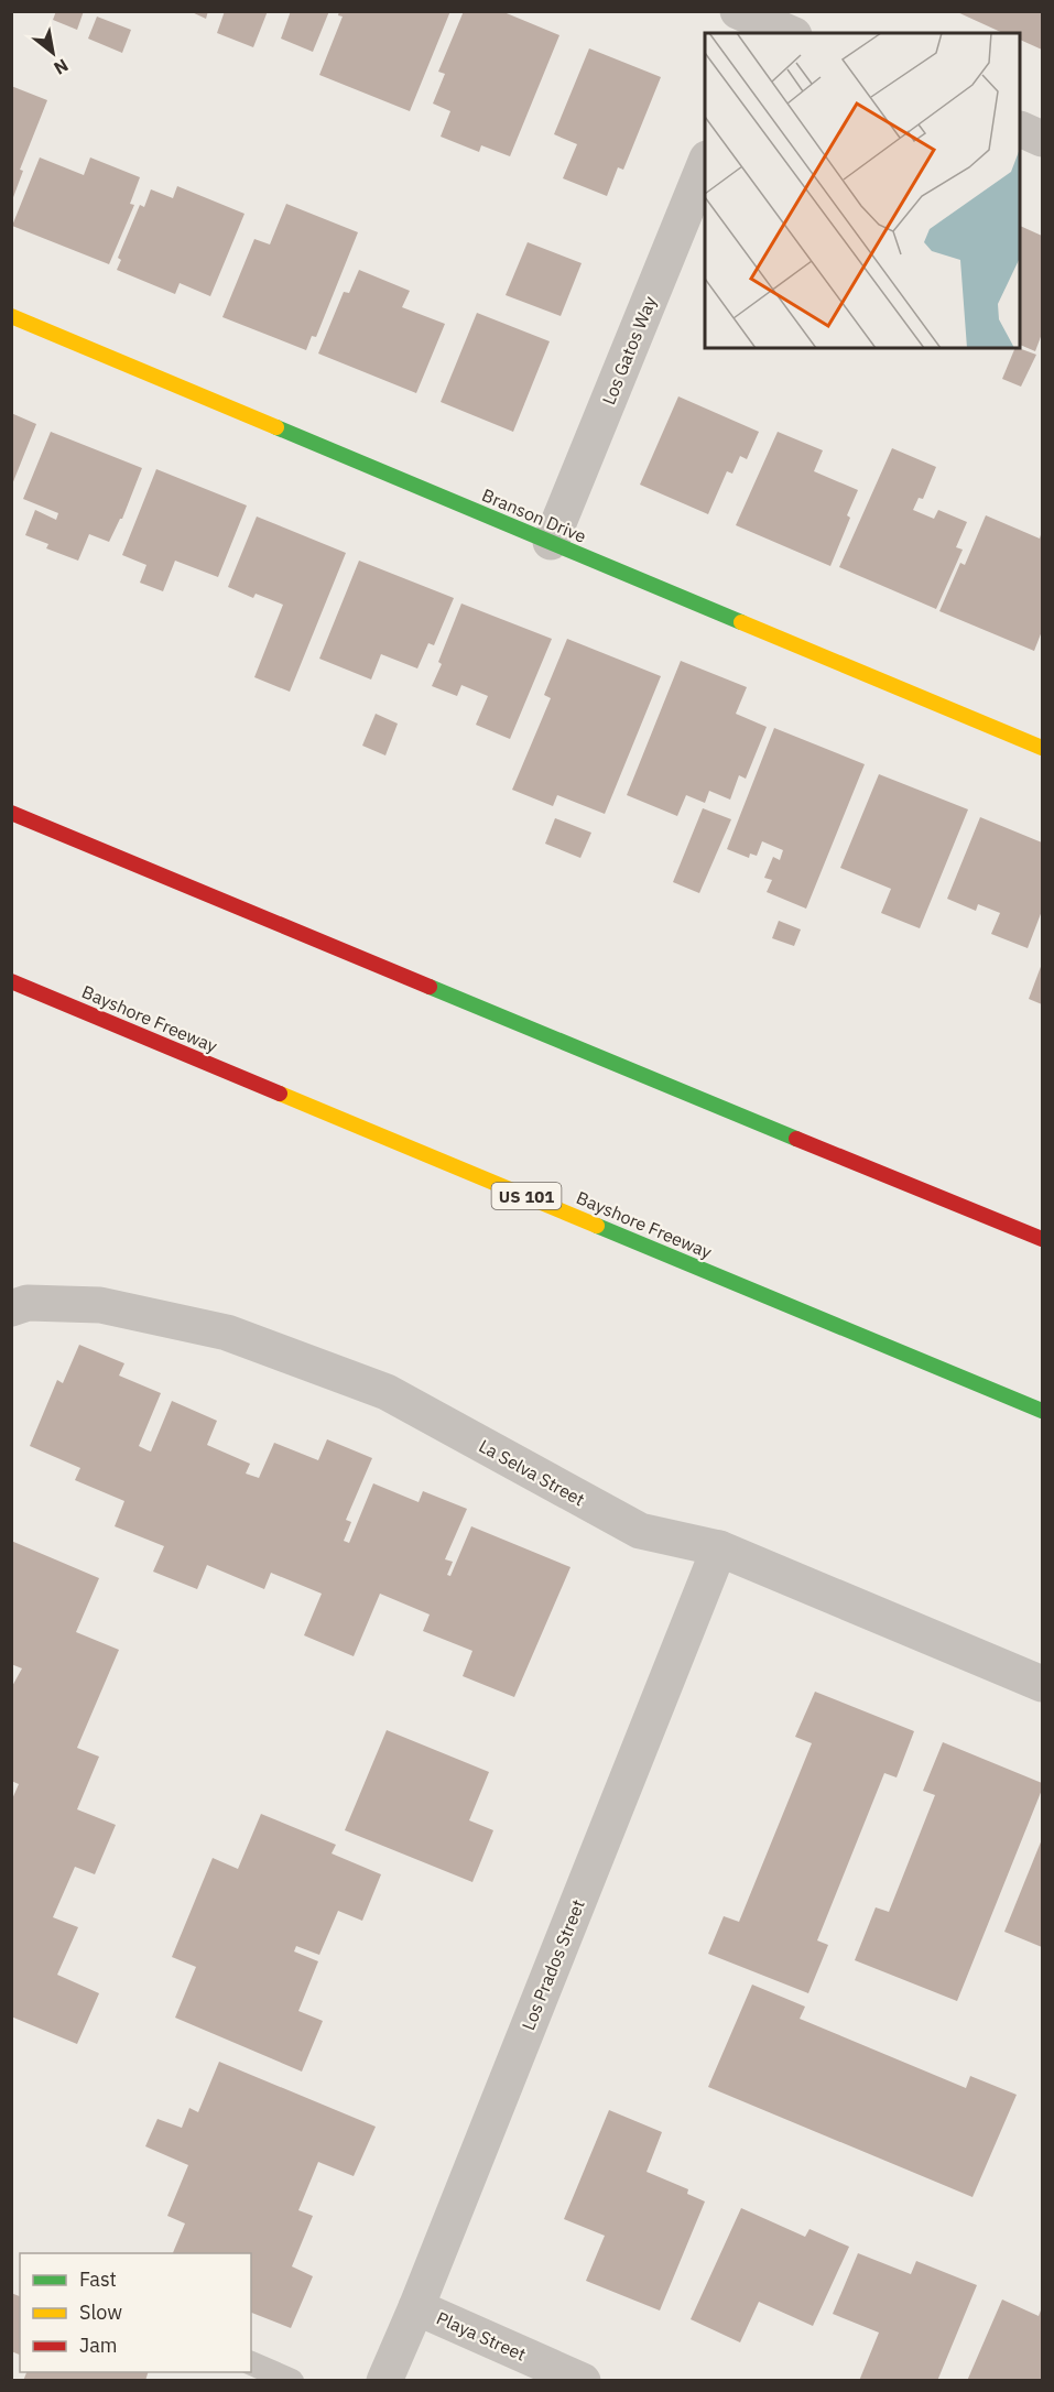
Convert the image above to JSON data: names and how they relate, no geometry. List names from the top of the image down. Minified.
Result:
{"streets":{"main road":["Branson Drive","Bayshore Freeway","US 101"],"street":["Los Gatos Way","La Selva Street","Los Prados Street","Playa Street"]},"crossings":[["Los Gatos Way","Branson Drive"],["La Selva Street","Los Prados Street"],["Los Prados Street","Playa Street"]],"legend":["Fast","Slow","Jam"],"north":"bottom right"}
